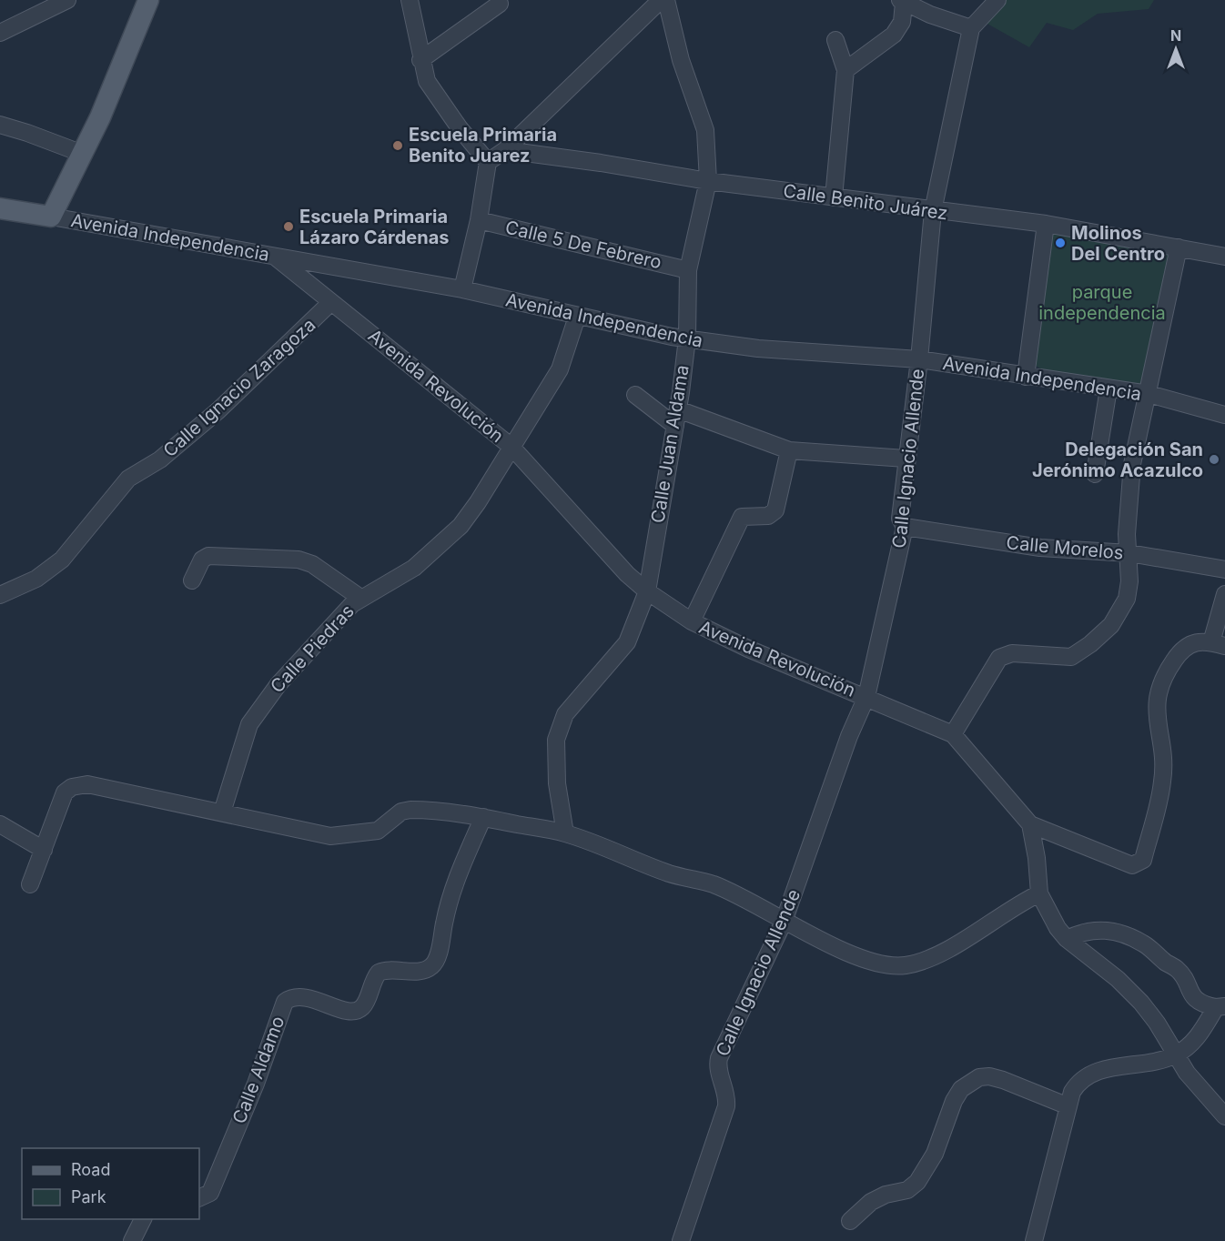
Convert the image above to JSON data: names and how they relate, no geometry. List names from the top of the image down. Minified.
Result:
{"streets":{"street":["Calle Benito Juárez","Avenida Independencia","Calle 5 De Febrero","Avenida Revolución","Calle Ignacio Zaragoza","Calle Juan Aldama","Calle Ignacio Allende","Calle Morelos","Calle Piedras","Calle Aldamo"]},"crossings":[["Calle Benito Juárez","Calle Juan Aldama"],["Calle Benito Juárez","Calle Ignacio Allende"],["Avenida Independencia","Avenida Revolución"],["Avenida Independencia","Calle Juan Aldama"],["Avenida Independencia","Calle Ignacio Allende"],["Avenida Independencia","Calle Piedras"],["Calle 5 De Febrero","Calle Juan Aldama"],["Avenida Revolución","Calle Ignacio Zaragoza"],["Avenida Revolución","Calle Juan Aldama"],["Avenida Revolución","Calle Ignacio Allende"],["Avenida Revolución","Calle Piedras"],["Calle Ignacio Allende","Calle Morelos"]],"parks":["parque independencia"],"places":["Escuela Primaria Benito Juarez","Escuela Primaria Lázaro Cárdenas","Molinos Del Centro","Delegación San Jerónimo Acazulco"],"legend":["Road","Park"],"north":"top"}
